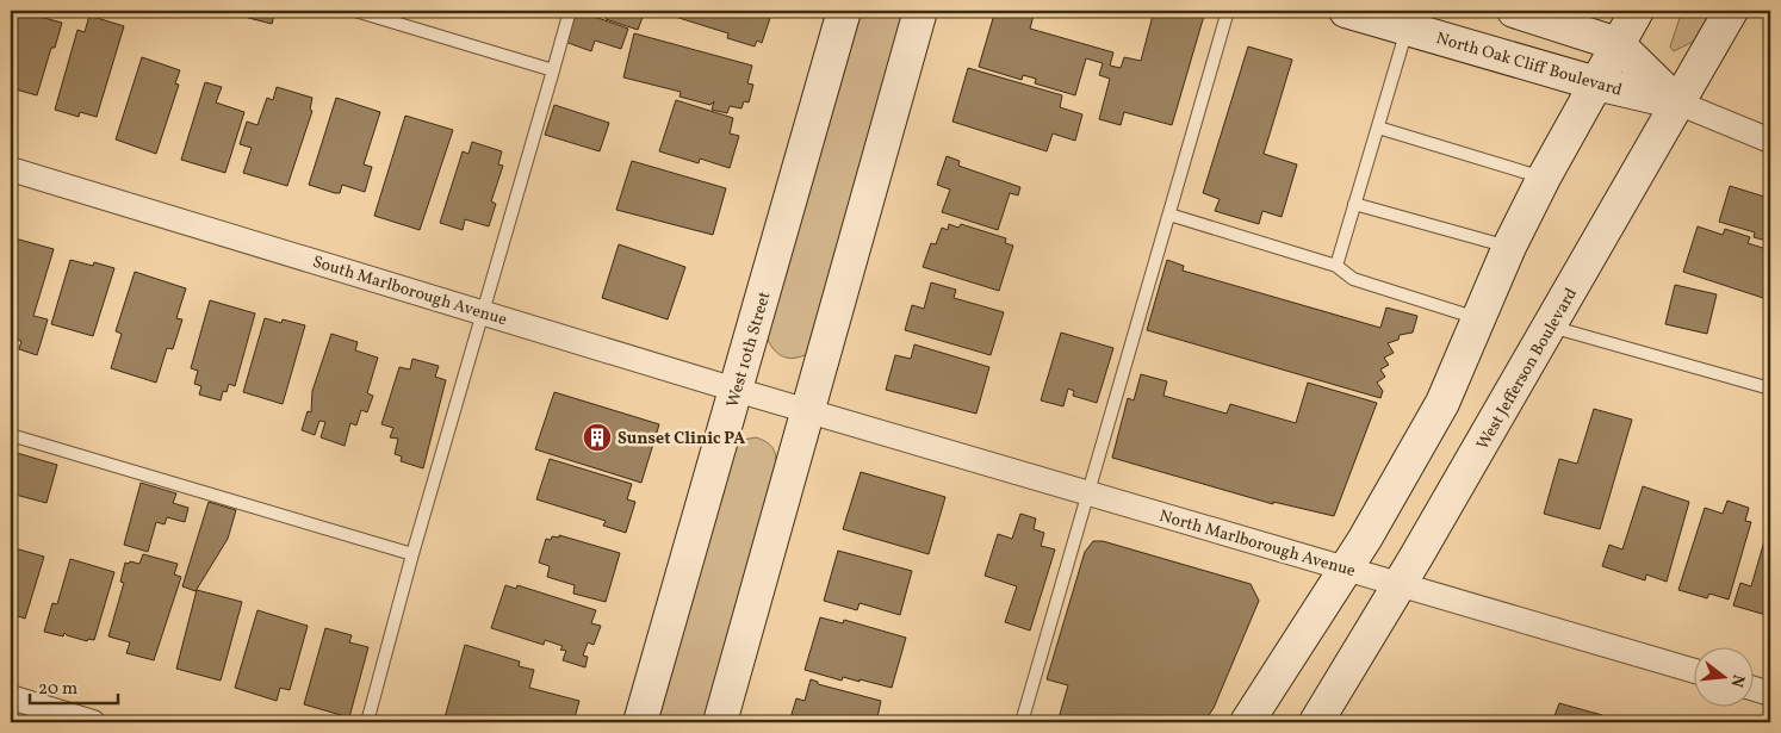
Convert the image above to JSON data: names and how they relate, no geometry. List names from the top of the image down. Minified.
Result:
{"streets":{"street":["North Oak Cliff Boulevard","South Marlborough Avenue","West 10th Street","West Jefferson Boulevard","North Marlborough Avenue"]},"crossings":[["North Oak Cliff Boulevard","West Jefferson Boulevard"],["South Marlborough Avenue","West 10th Street"],["South Marlborough Avenue","North Marlborough Avenue"],["West Jefferson Boulevard","North Marlborough Avenue"]],"places":{"building":["Sunset Clinic PA"]},"scale_bar":"20 m","north":"right"}
